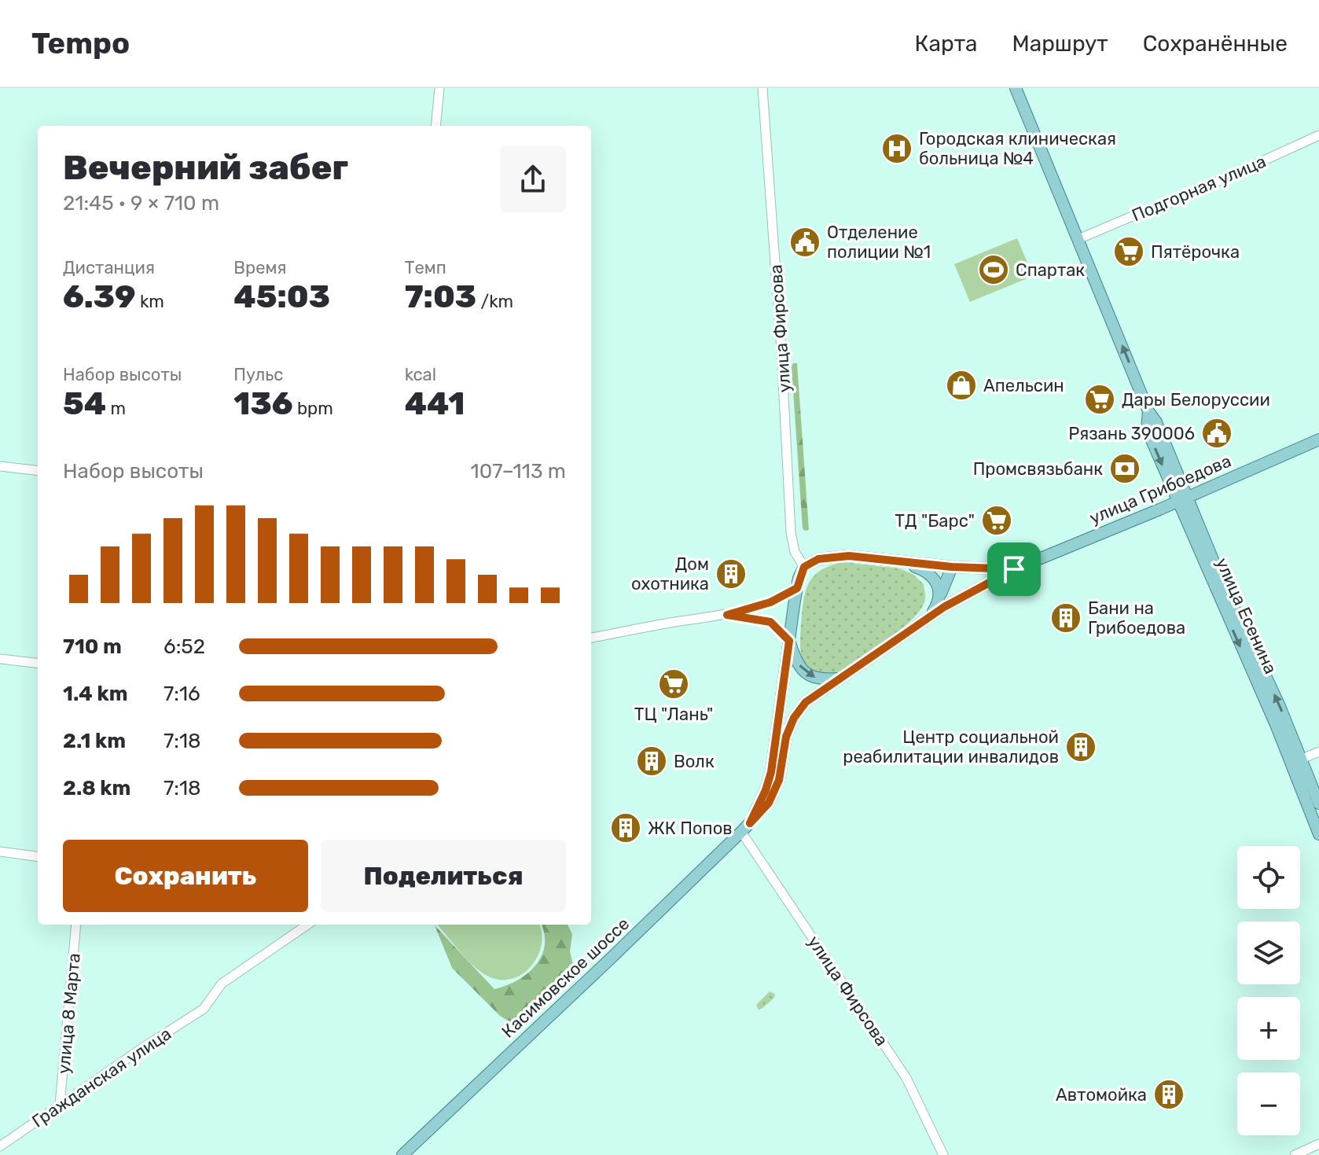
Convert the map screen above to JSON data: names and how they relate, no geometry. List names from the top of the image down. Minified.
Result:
{"streets":{"main road":["улица Грибоедова","улица Есенина","Касимовское шоссе"],"street":["Подгорная улица","улица Фирсова","улица 8 Марта","Гражданская улица"]},"crossings":[["Подгорная улица","улица Есенина"],["улица Фирсова","Касимовское шоссе"],["улица Грибоедова","улица Есенина"],["улица Грибоедова","Касимовское шоссе"],["улица 8 Марта","Гражданская улица"]],"places":{"hospital":["Городская клиническая больница №4"],"public building":["Отделение полиции №1","Рязань 390006"],"supermarket":["Пятёрочка","Дары Белоруссии","ТД \"Барс\"","ТЦ \"Лань\""],"sports":["Спартак"],"shop":["Апельсин"],"bank":["Промсвязьбанк"],"building":["Дом охотника","Бани на Грибоедова","Центр социальной реабилитации инвалидов","Волк","ЖК Попов","Автомойка"]},"page":{"header":"Tempo","nav":["Карта","Маршрут","Сохранённые"],"heading":["Вечерний забег","21:45 · 9 × 710 m"],"stats":[["Дистанция","6.39 km"],["Время","45:03"],["Темп","7:03 /km"],["Набор высоты","54 m"],["Пульс","136 bpm"],["kcal","441"]],"chart":["Набор высоты","107–113 m"],"list":[{"name":"710 m","note":"6:52"},{"name":"1.4 km","note":"7:16"},{"name":"2.1 km","note":"7:18"},{"name":"2.8 km","note":"7:18"}],"buttons":["Сохранить","Поделиться"],"map_buttons":["+","−"]}}
